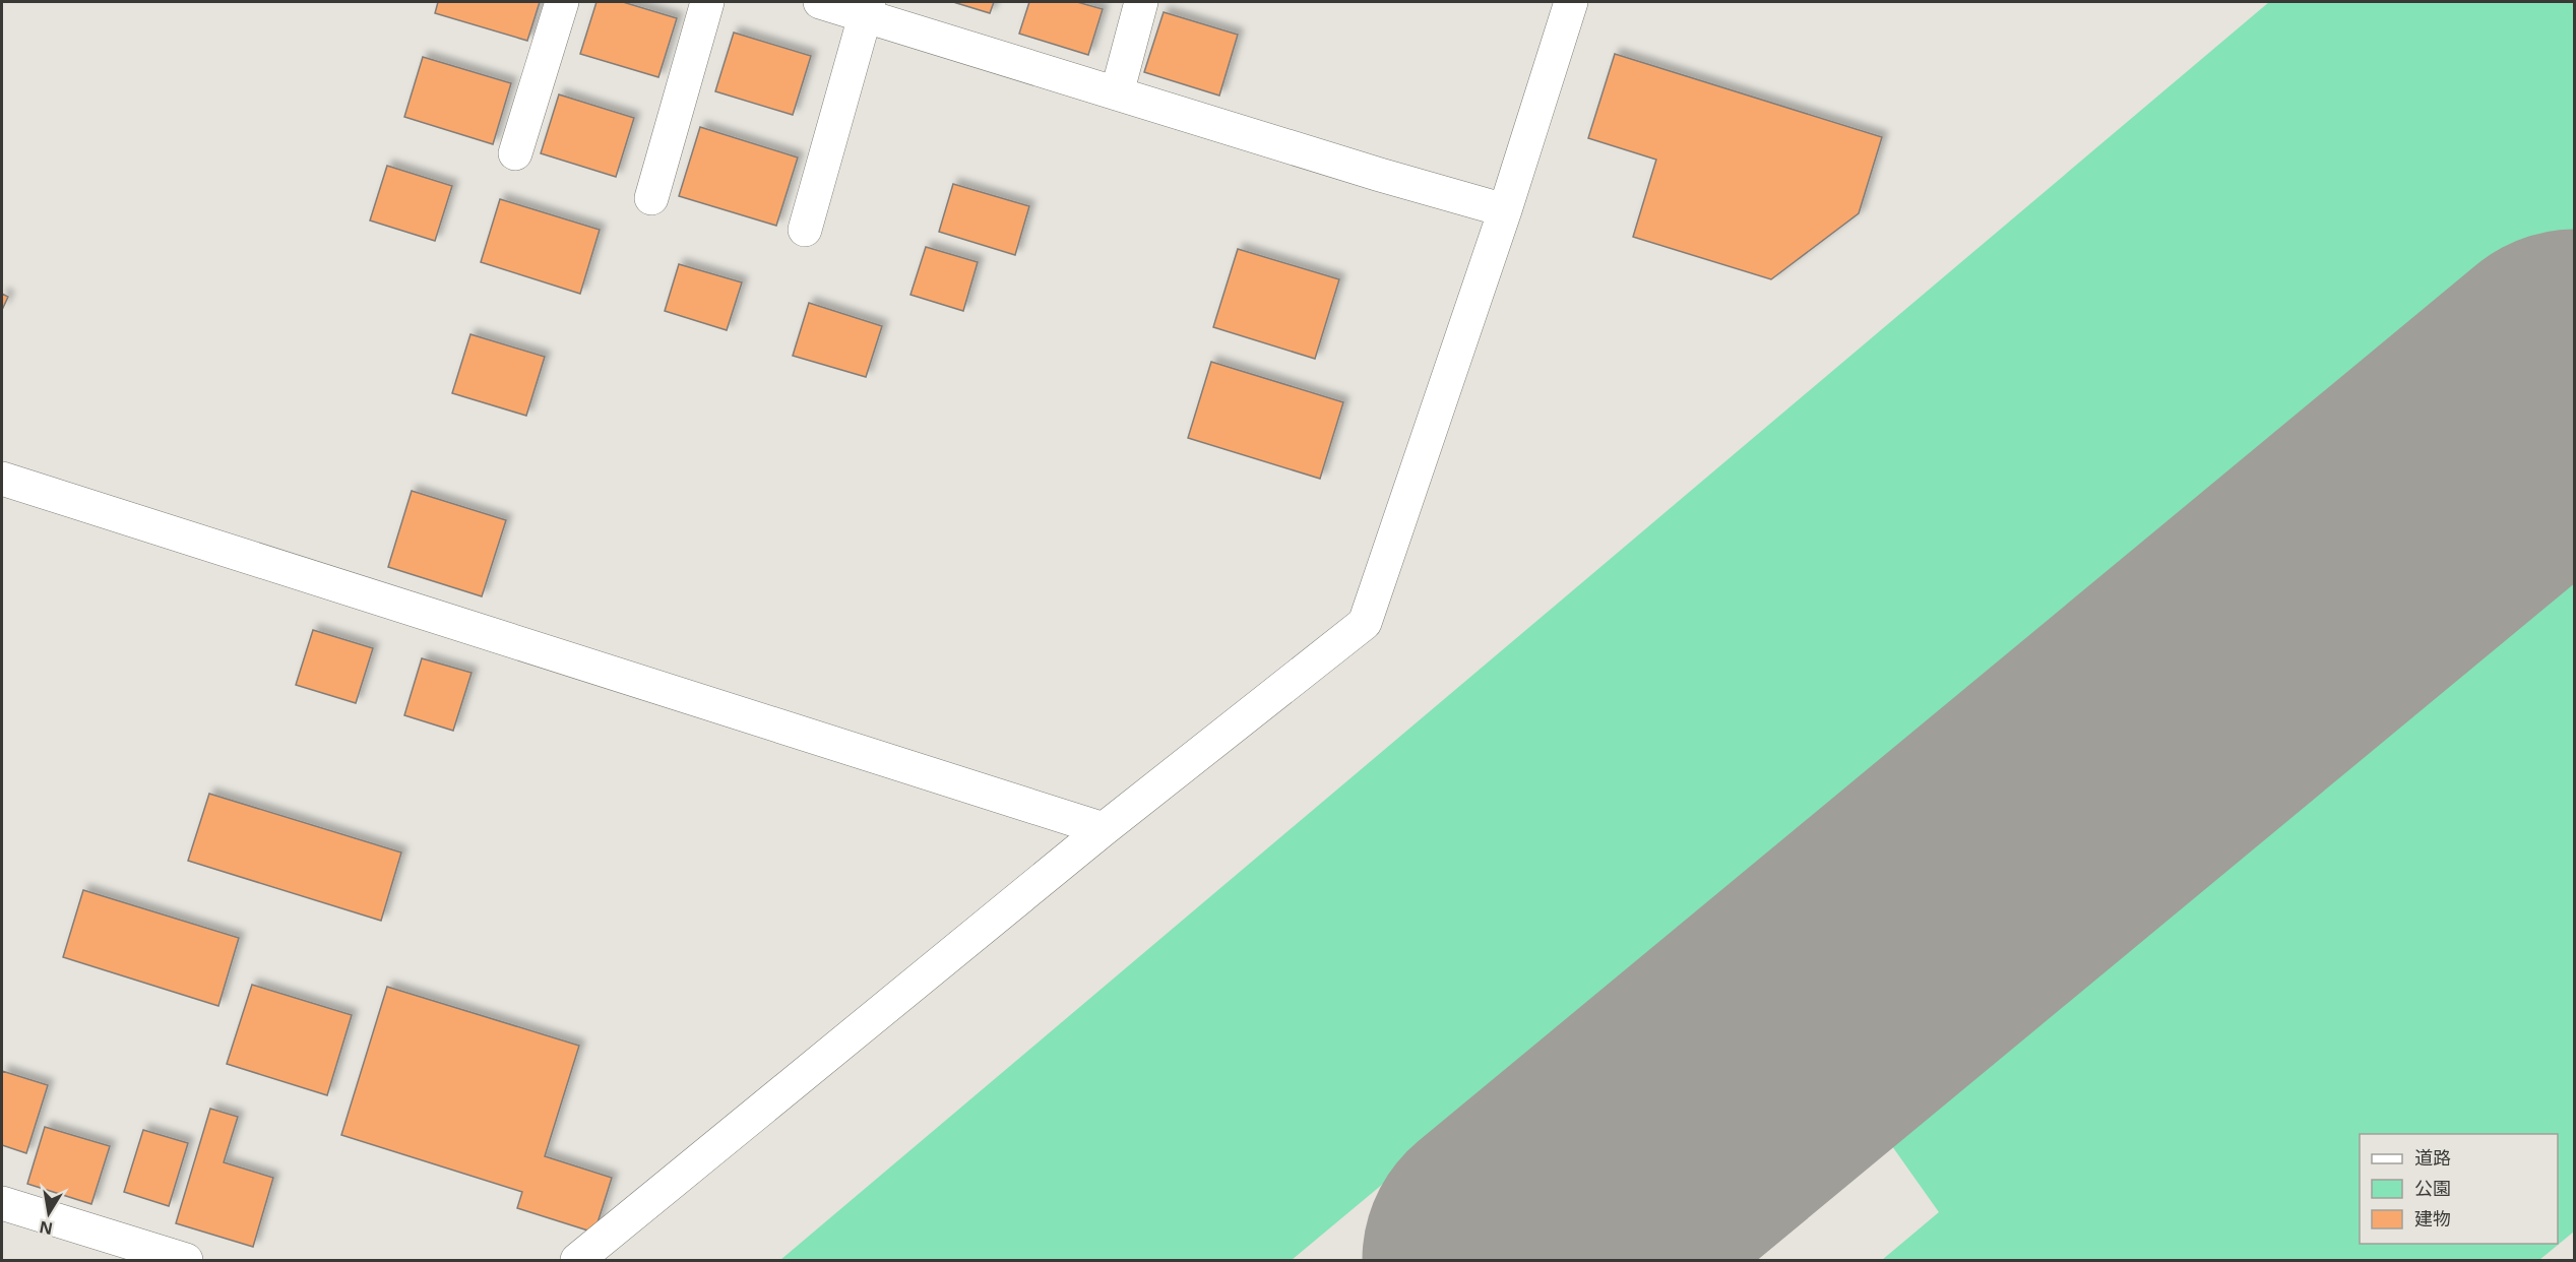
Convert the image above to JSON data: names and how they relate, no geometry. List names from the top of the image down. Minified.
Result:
{"legend":["道路","公園","建物"],"north":"bottom"}
